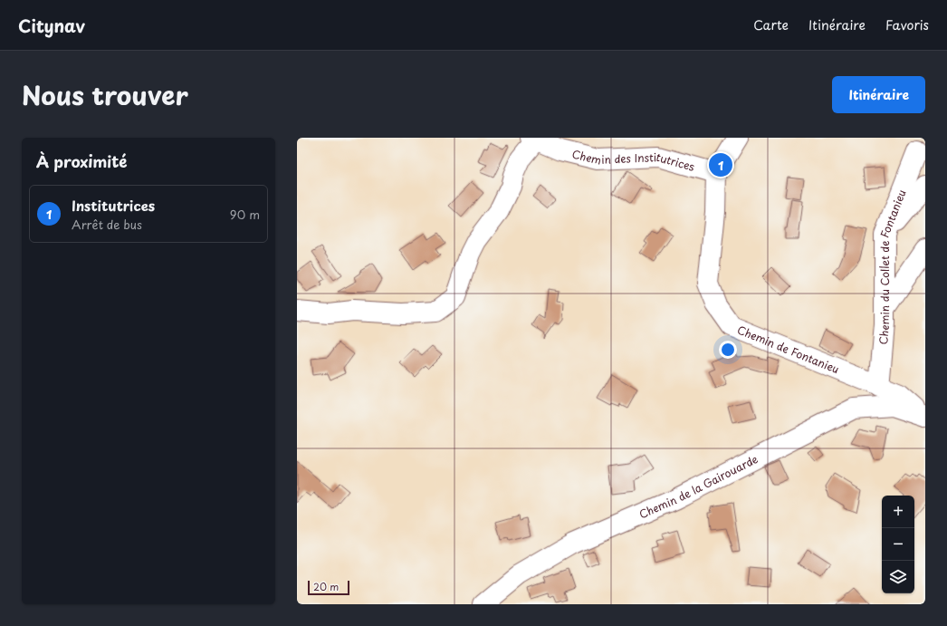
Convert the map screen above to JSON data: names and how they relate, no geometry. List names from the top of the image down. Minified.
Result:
{"streets":{"street":["Chemin des Institutrices","Chemin du Collet de Fontanieu","Chemin de Fontanieu","Chemin de la Gairouarde"]},"crossings":[["Chemin des Institutrices","Chemin de Fontanieu"],["Chemin du Collet de Fontanieu","Chemin de Fontanieu"],["Chemin de Fontanieu","Chemin de la Gairouarde"]],"scale_bar":"20 m","page":{"header":"Citynav","nav":["Carte","Itinéraire","Favoris"],"title":"Nous trouver","buttons":"Itinéraire","heading":"À proximité","pins":"1","list":[{"mark":"1","name":"Institutrices","note":"Arrêt de bus","value":"90 m"}],"map_buttons":["+","−"],"scale":"20 m"}}
